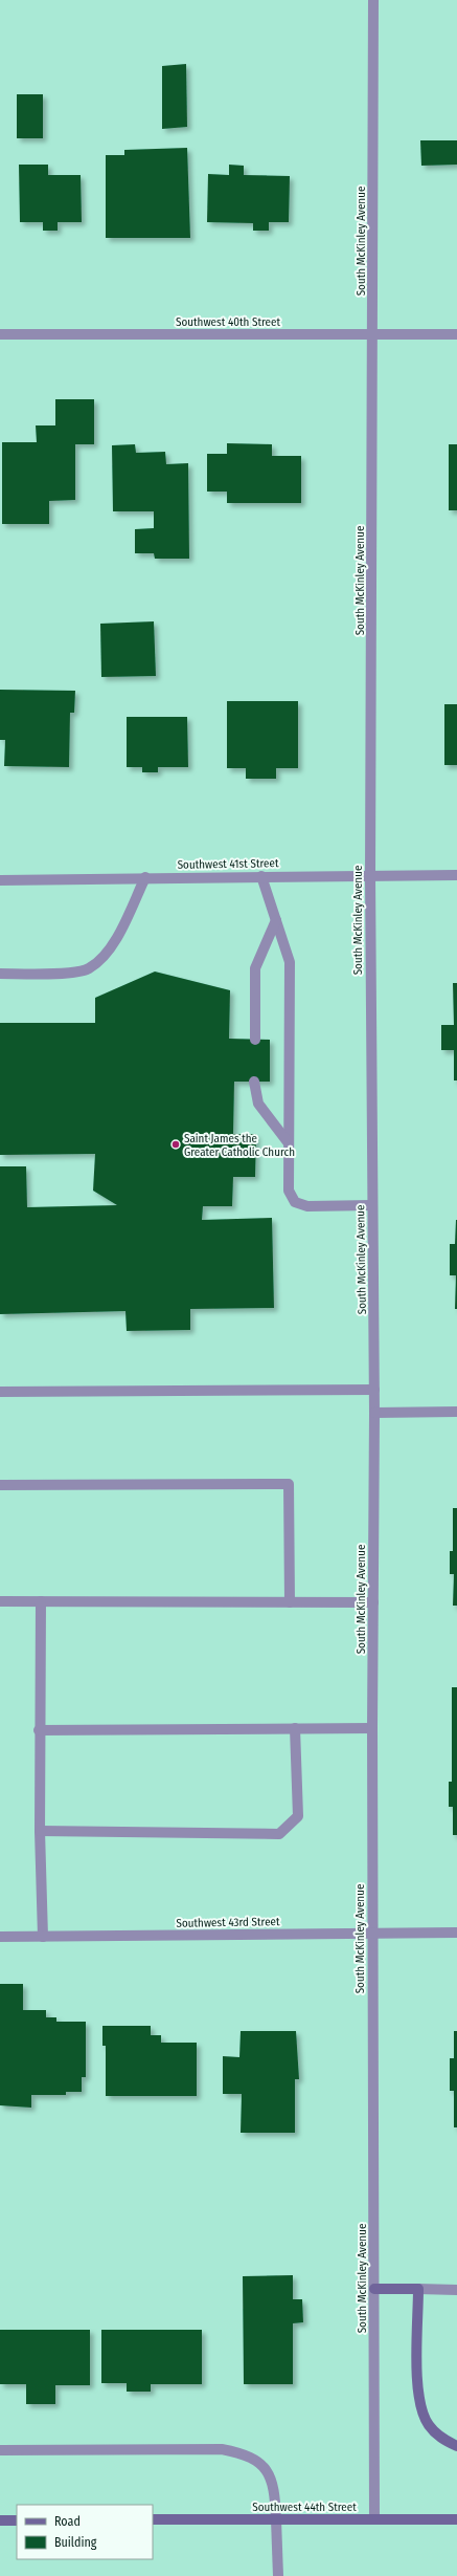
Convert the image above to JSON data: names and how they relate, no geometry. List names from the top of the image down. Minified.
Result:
{"streets":{"main road":["Southwest 44th Street"],"street":["South McKinley Avenue","Southwest 40th Street","Southwest 41st Street","Southwest 43rd Street"]},"crossings":[["South McKinley Avenue","Southwest 40th Street"],["South McKinley Avenue","Southwest 41st Street"],["South McKinley Avenue","Southwest 43rd Street"],["South McKinley Avenue","Southwest 44th Street"]],"places":["Saint James the Greater Catholic Church"],"legend":["Road","Building"]}
